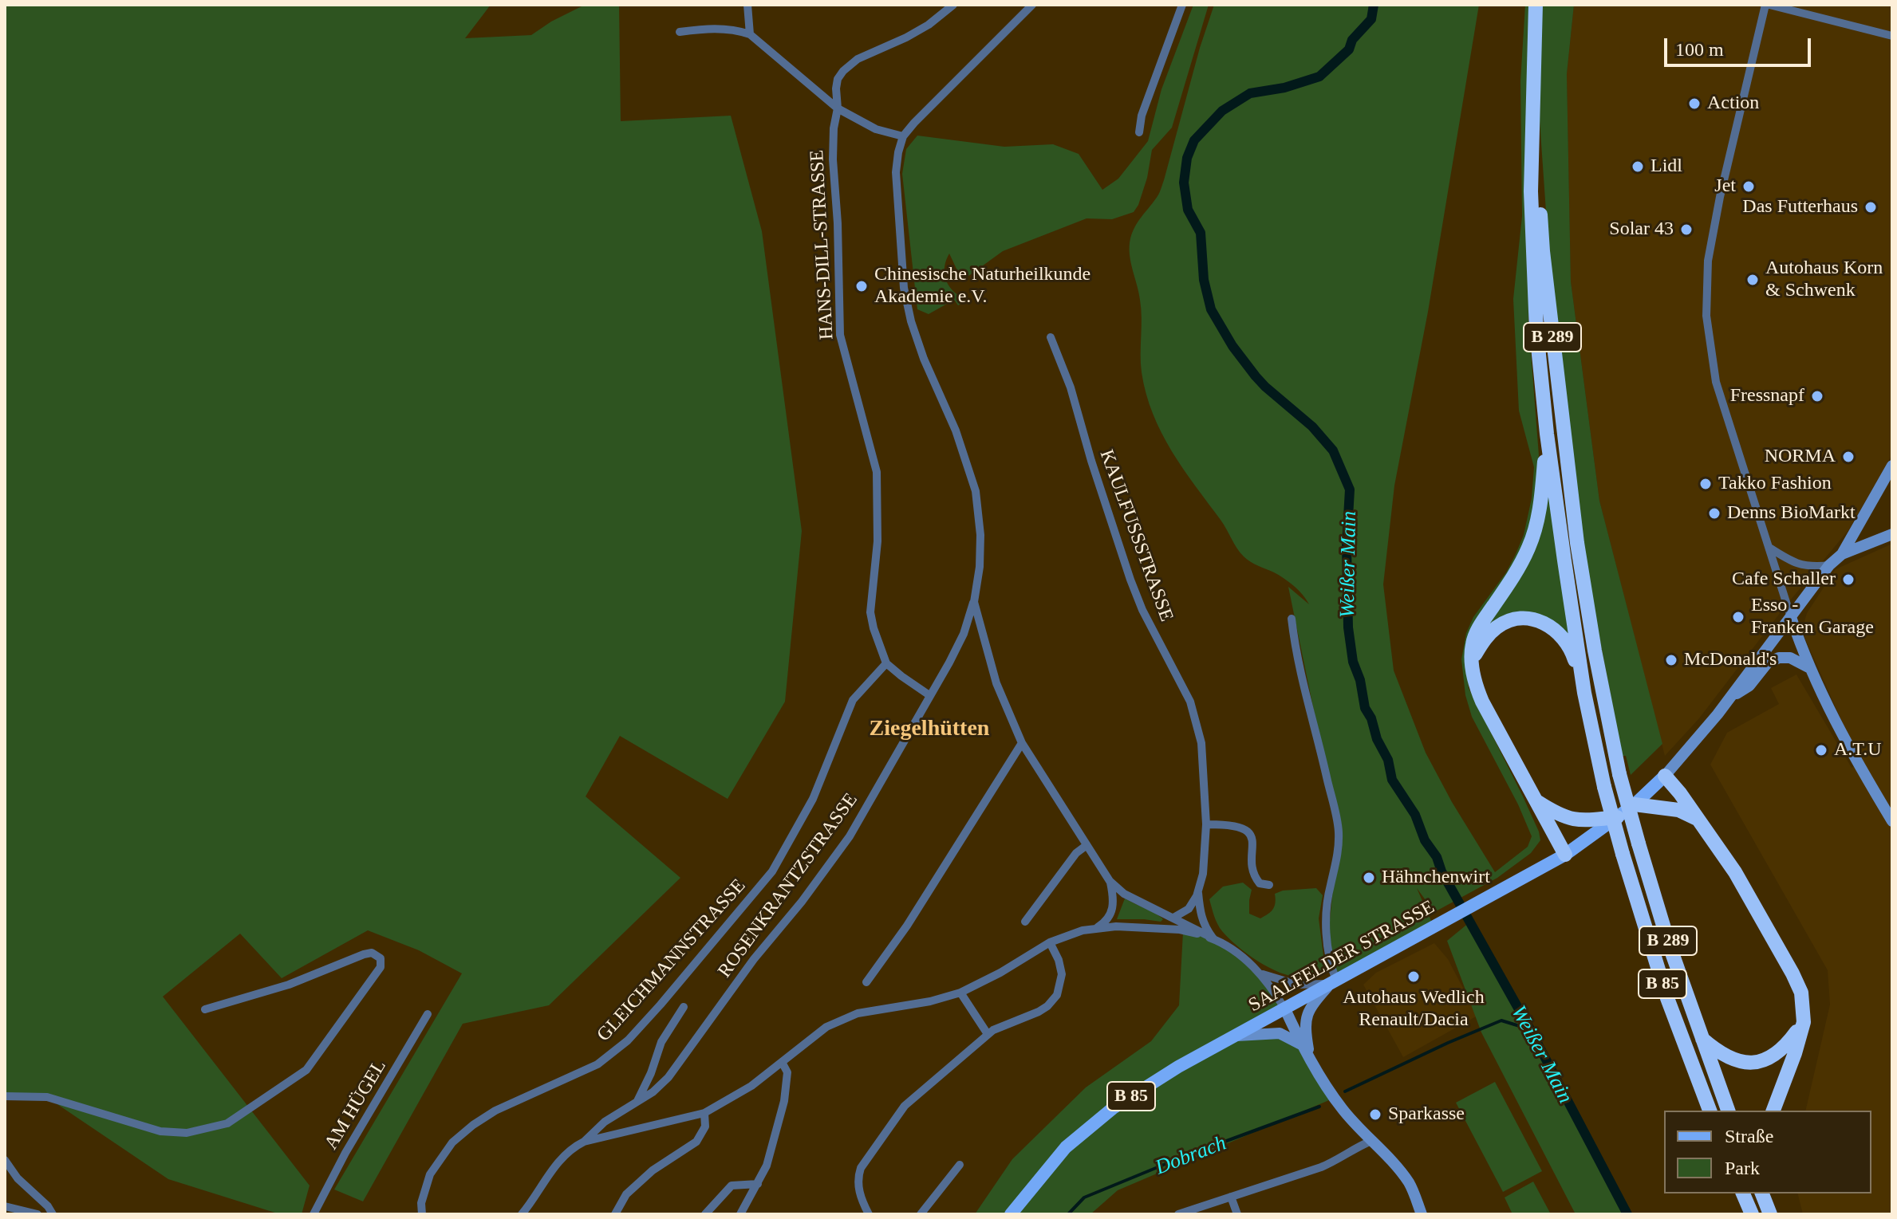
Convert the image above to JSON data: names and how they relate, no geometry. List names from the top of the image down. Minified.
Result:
{"streets":{"highway":["B 289","B 85"],"main road":["SAALFELDER STRASSE"],"street":["HANS-DILL-STRASSE","KAULFUSSSTRASSE","ROSENKRANTZSTRASSE","GLEICHMANNSTRASSE","AM HÜGEL"]},"crossings":[["HANS-DILL-STRASSE","GLEICHMANNSTRASSE"],["B 289","B 85"]],"districts":["Ziegelhütten"],"water":["Weißer Main","Dobrach"],"places":["Action","Lidl","Jet","Das Futterhaus","Solar 43","Autohaus Korn & Schwenk","Chinesische Naturheilkunde Akademie e.V.","Fressnapf","NORMA","Takko Fashion","Denns BioMarkt","Cafe Schaller","Esso - Franken Garage","McDonald's","A.T.U","Hähnchenwirt","Autohaus Wedlich Renault/Dacia","Sparkasse"],"legend":["Straße","Park"],"scale_bar":"100 m"}
